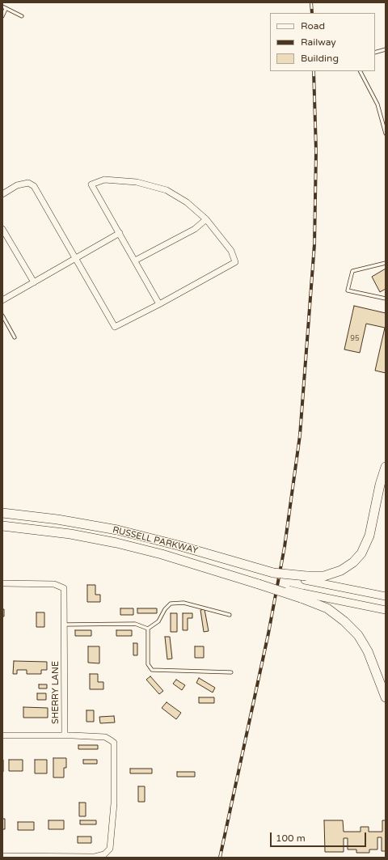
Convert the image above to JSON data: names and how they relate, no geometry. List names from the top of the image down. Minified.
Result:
{"streets":{"main road":["RUSSELL PARKWAY"],"street":["SHERRY LANE"]},"house_numbers":["95"],"legend":["Road","Railway","Building"],"scale_bar":"100 m"}
